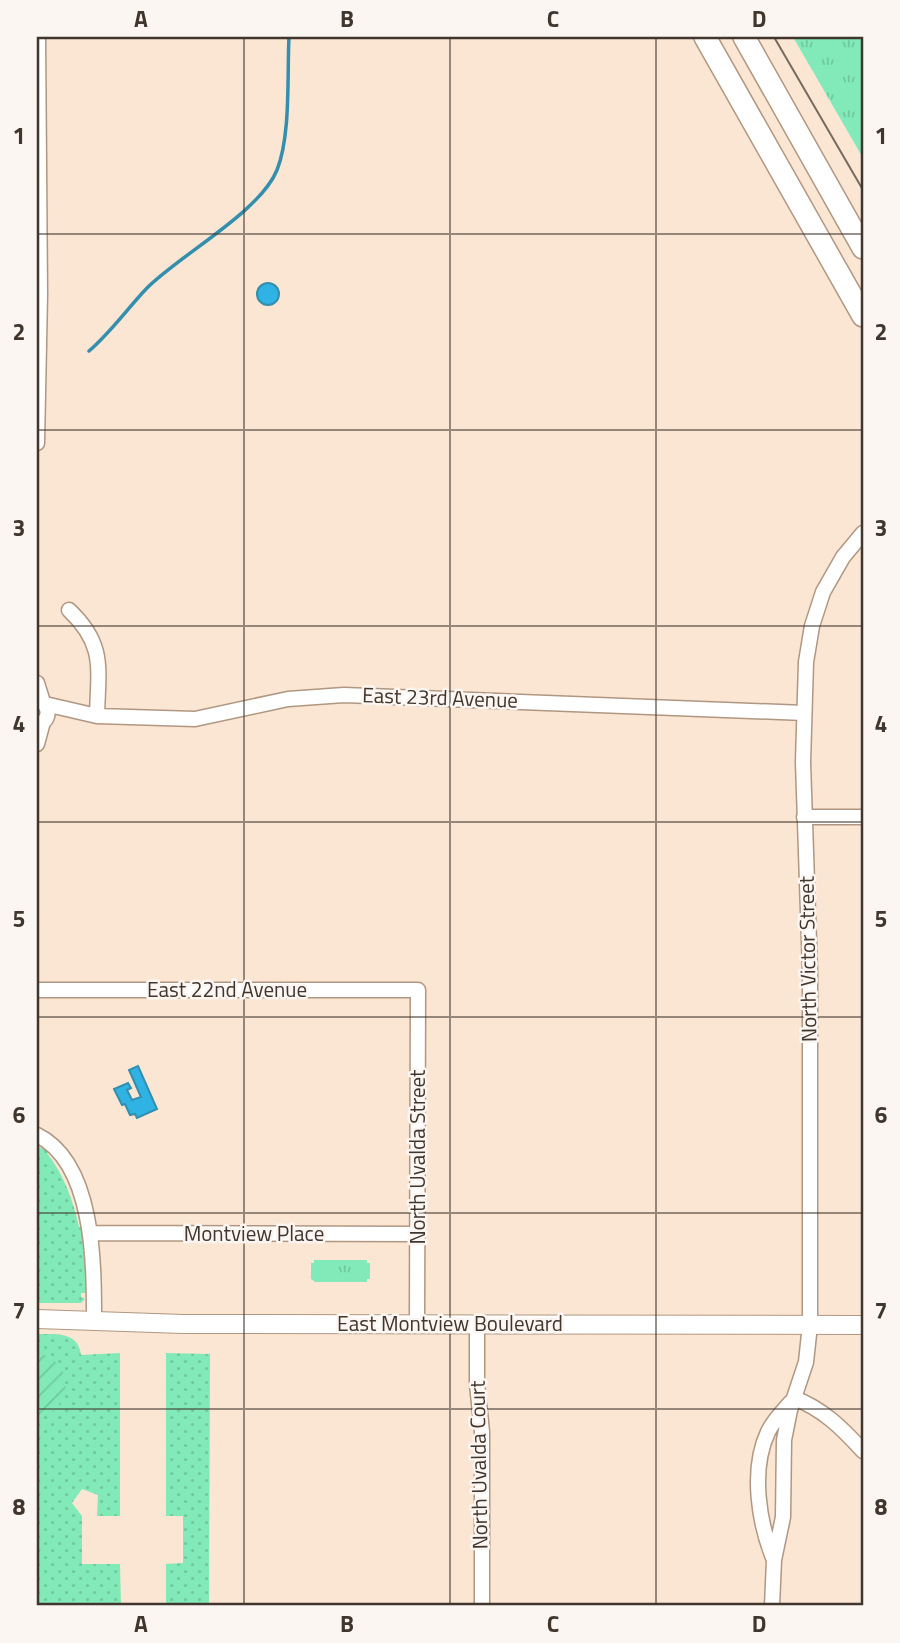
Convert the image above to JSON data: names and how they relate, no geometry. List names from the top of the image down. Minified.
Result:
{"streets":{"street":["East 23rd Avenue","North Victor Street","East 22nd Avenue","North Uvalda Street","Montview Place","East Montview Boulevard","North Uvalda Court"]},"crossings":[["East 23rd Avenue","North Victor Street"],["North Victor Street","East Montview Boulevard"],["East 22nd Avenue","North Uvalda Street"],["North Uvalda Street","Montview Place"],["North Uvalda Street","East Montview Boulevard"],["East Montview Boulevard","North Uvalda Court"]],"grid":{"columns":["A","B","C","D"],"rows":["1","2","3","4","5","6","7","8"]}}
